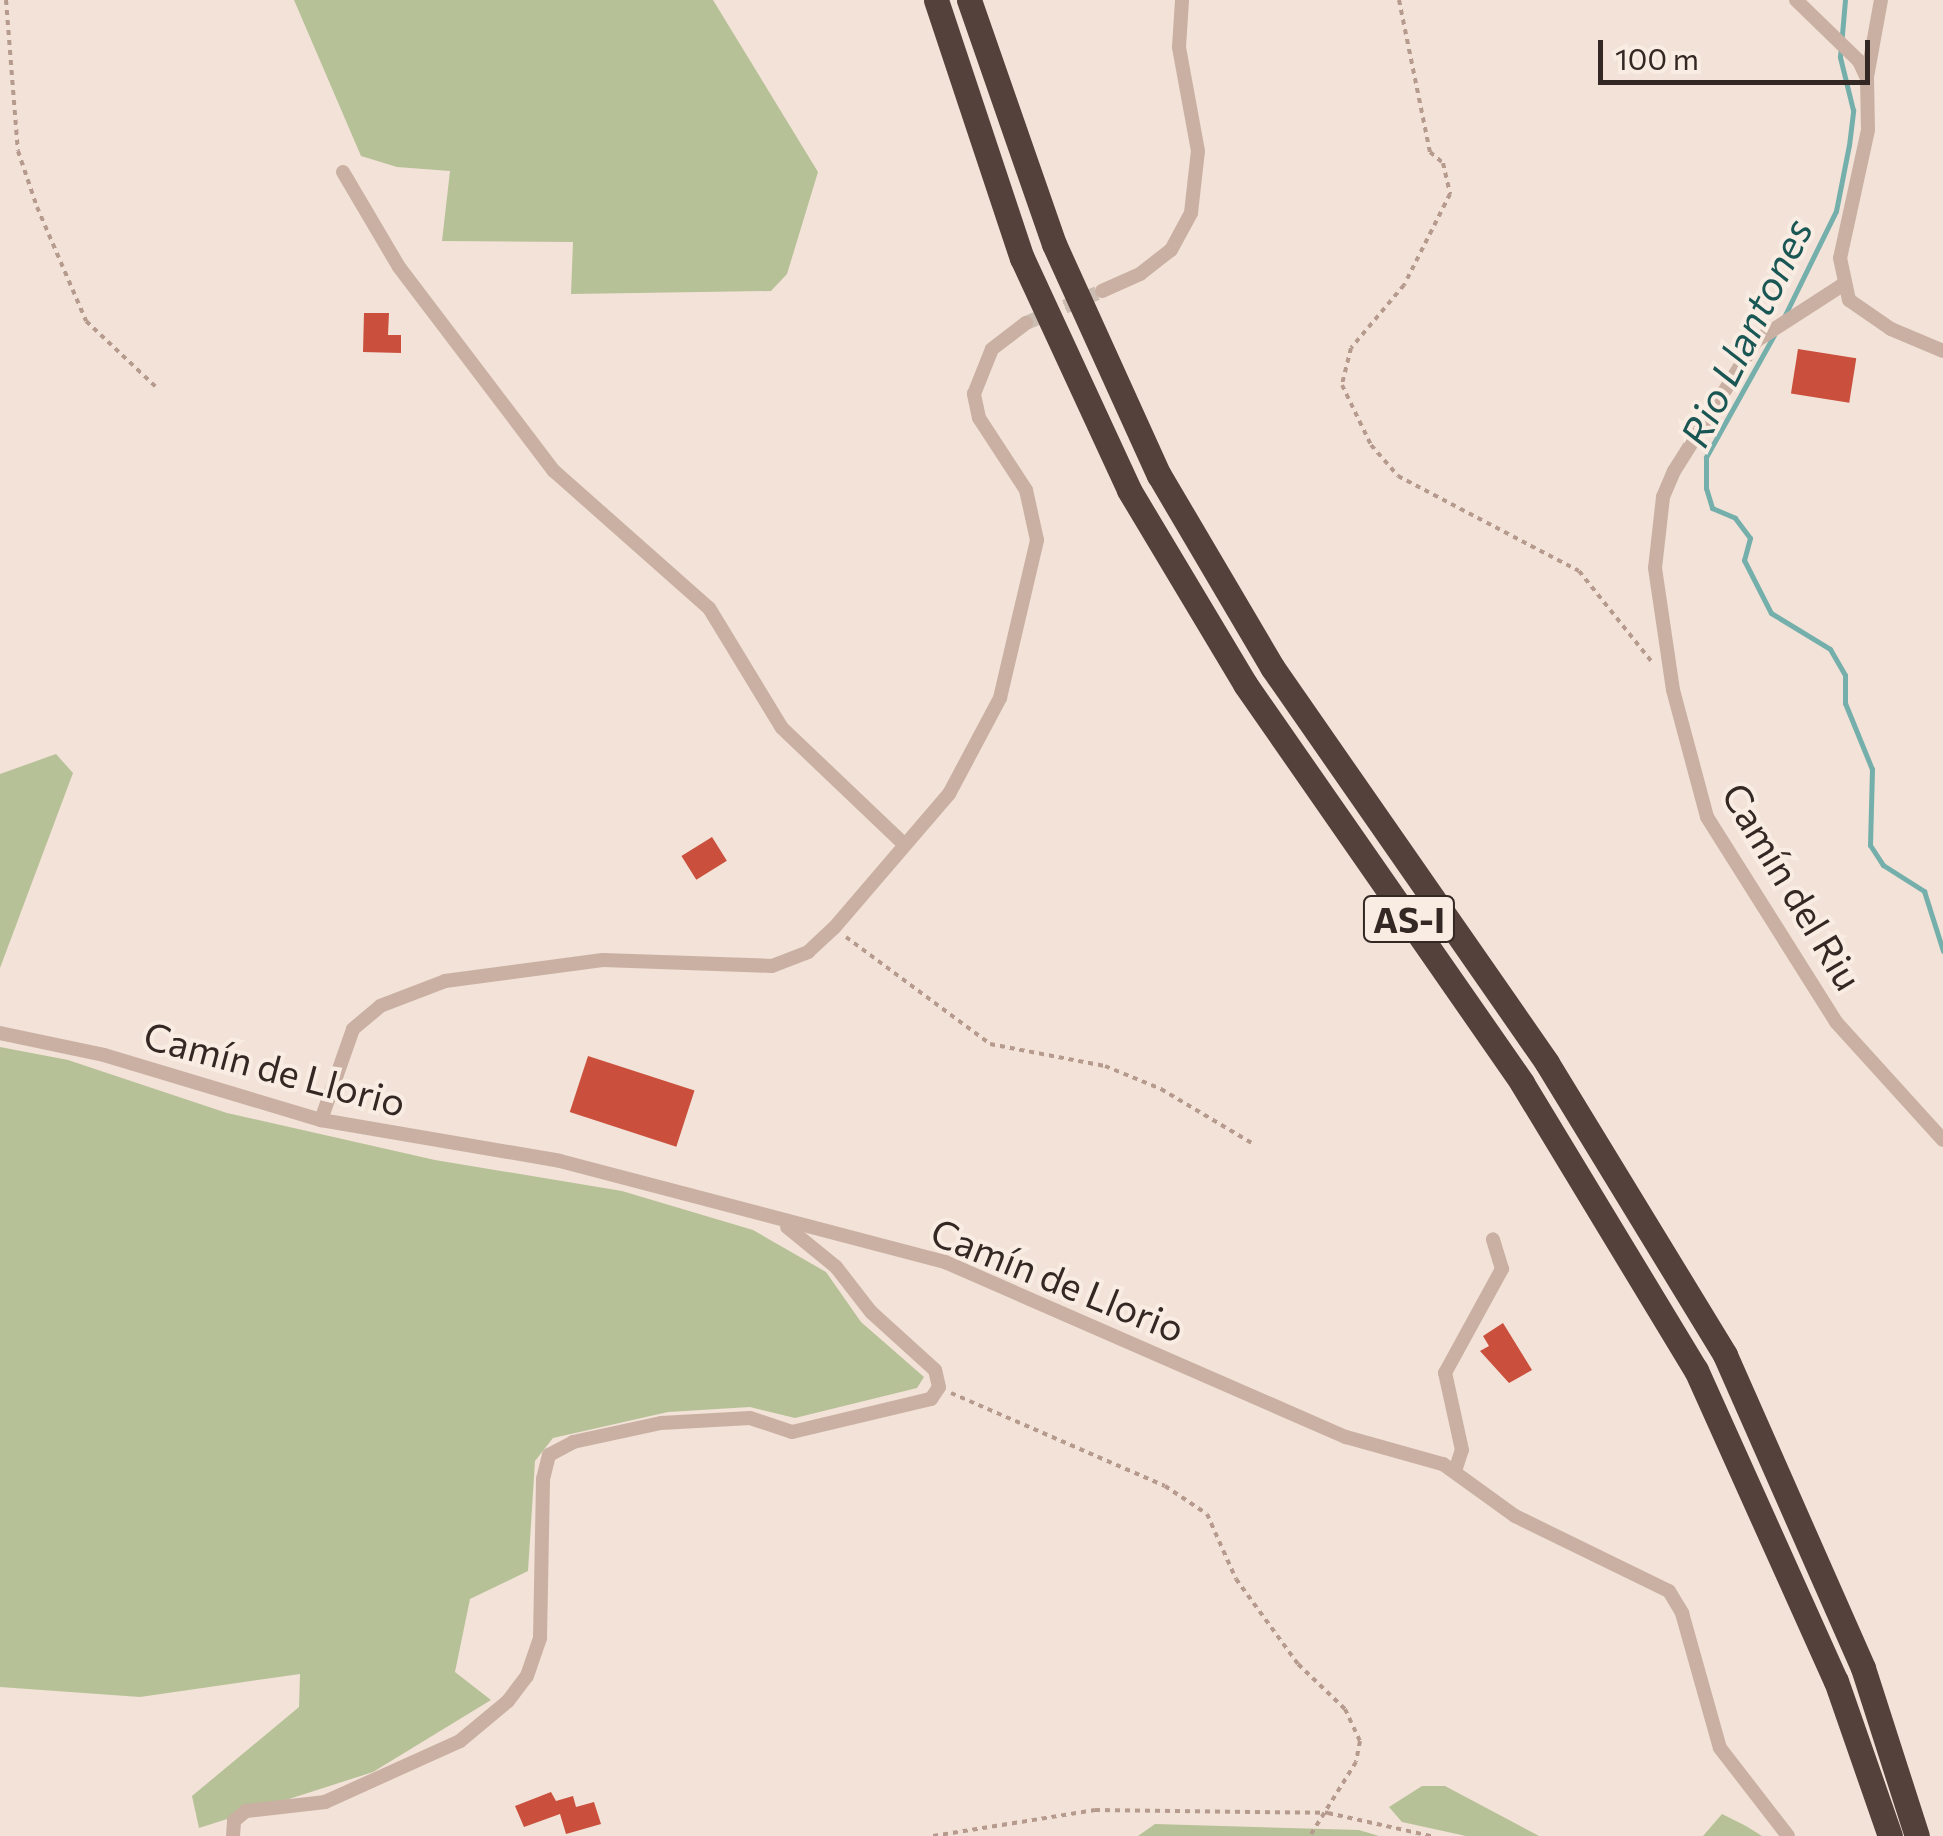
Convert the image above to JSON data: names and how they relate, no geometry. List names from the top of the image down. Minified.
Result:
{"streets":{"highway":["AS-I"],"street":["Camín del Riu","Camín de Llorio"]},"water":["Rio Llantones"],"scale_bar":"100 m"}
